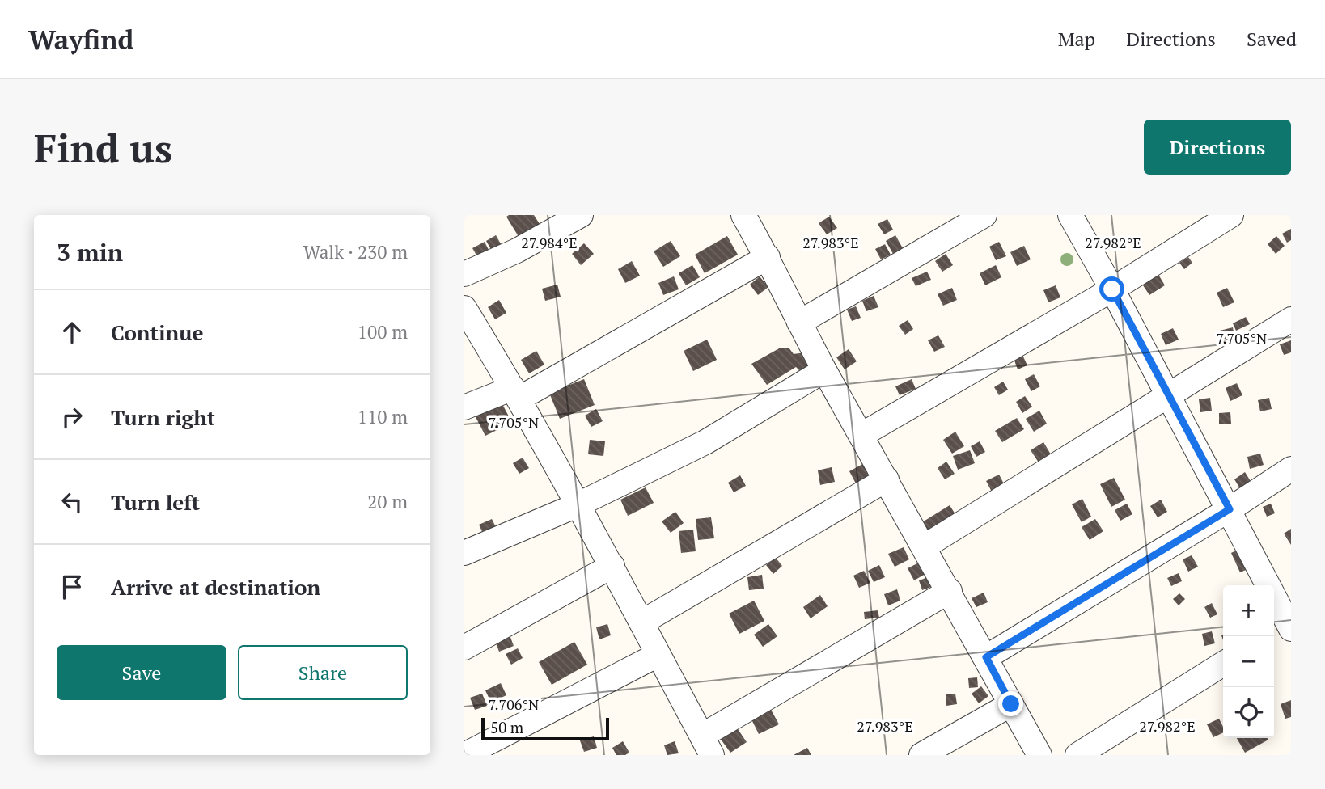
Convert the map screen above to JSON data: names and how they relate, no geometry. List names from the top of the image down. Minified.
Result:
{"scale_bar":"50 m","page":{"header":"Wayfind","nav":["Map","Directions","Saved"],"buttons":["Directions",["Save","Share"]],"title":"Find us","heading":["3 min","Walk · 230 m"],"list":[["Continue","100 m"],["Turn right","110 m"],["Turn left","20 m"],"Arrive at destination"],"map_buttons":["+","−"],"scale":"50 m"},"coordinates":["27.984°E","27.983°E","27.982°E","7.705°N","7.706°N"]}
